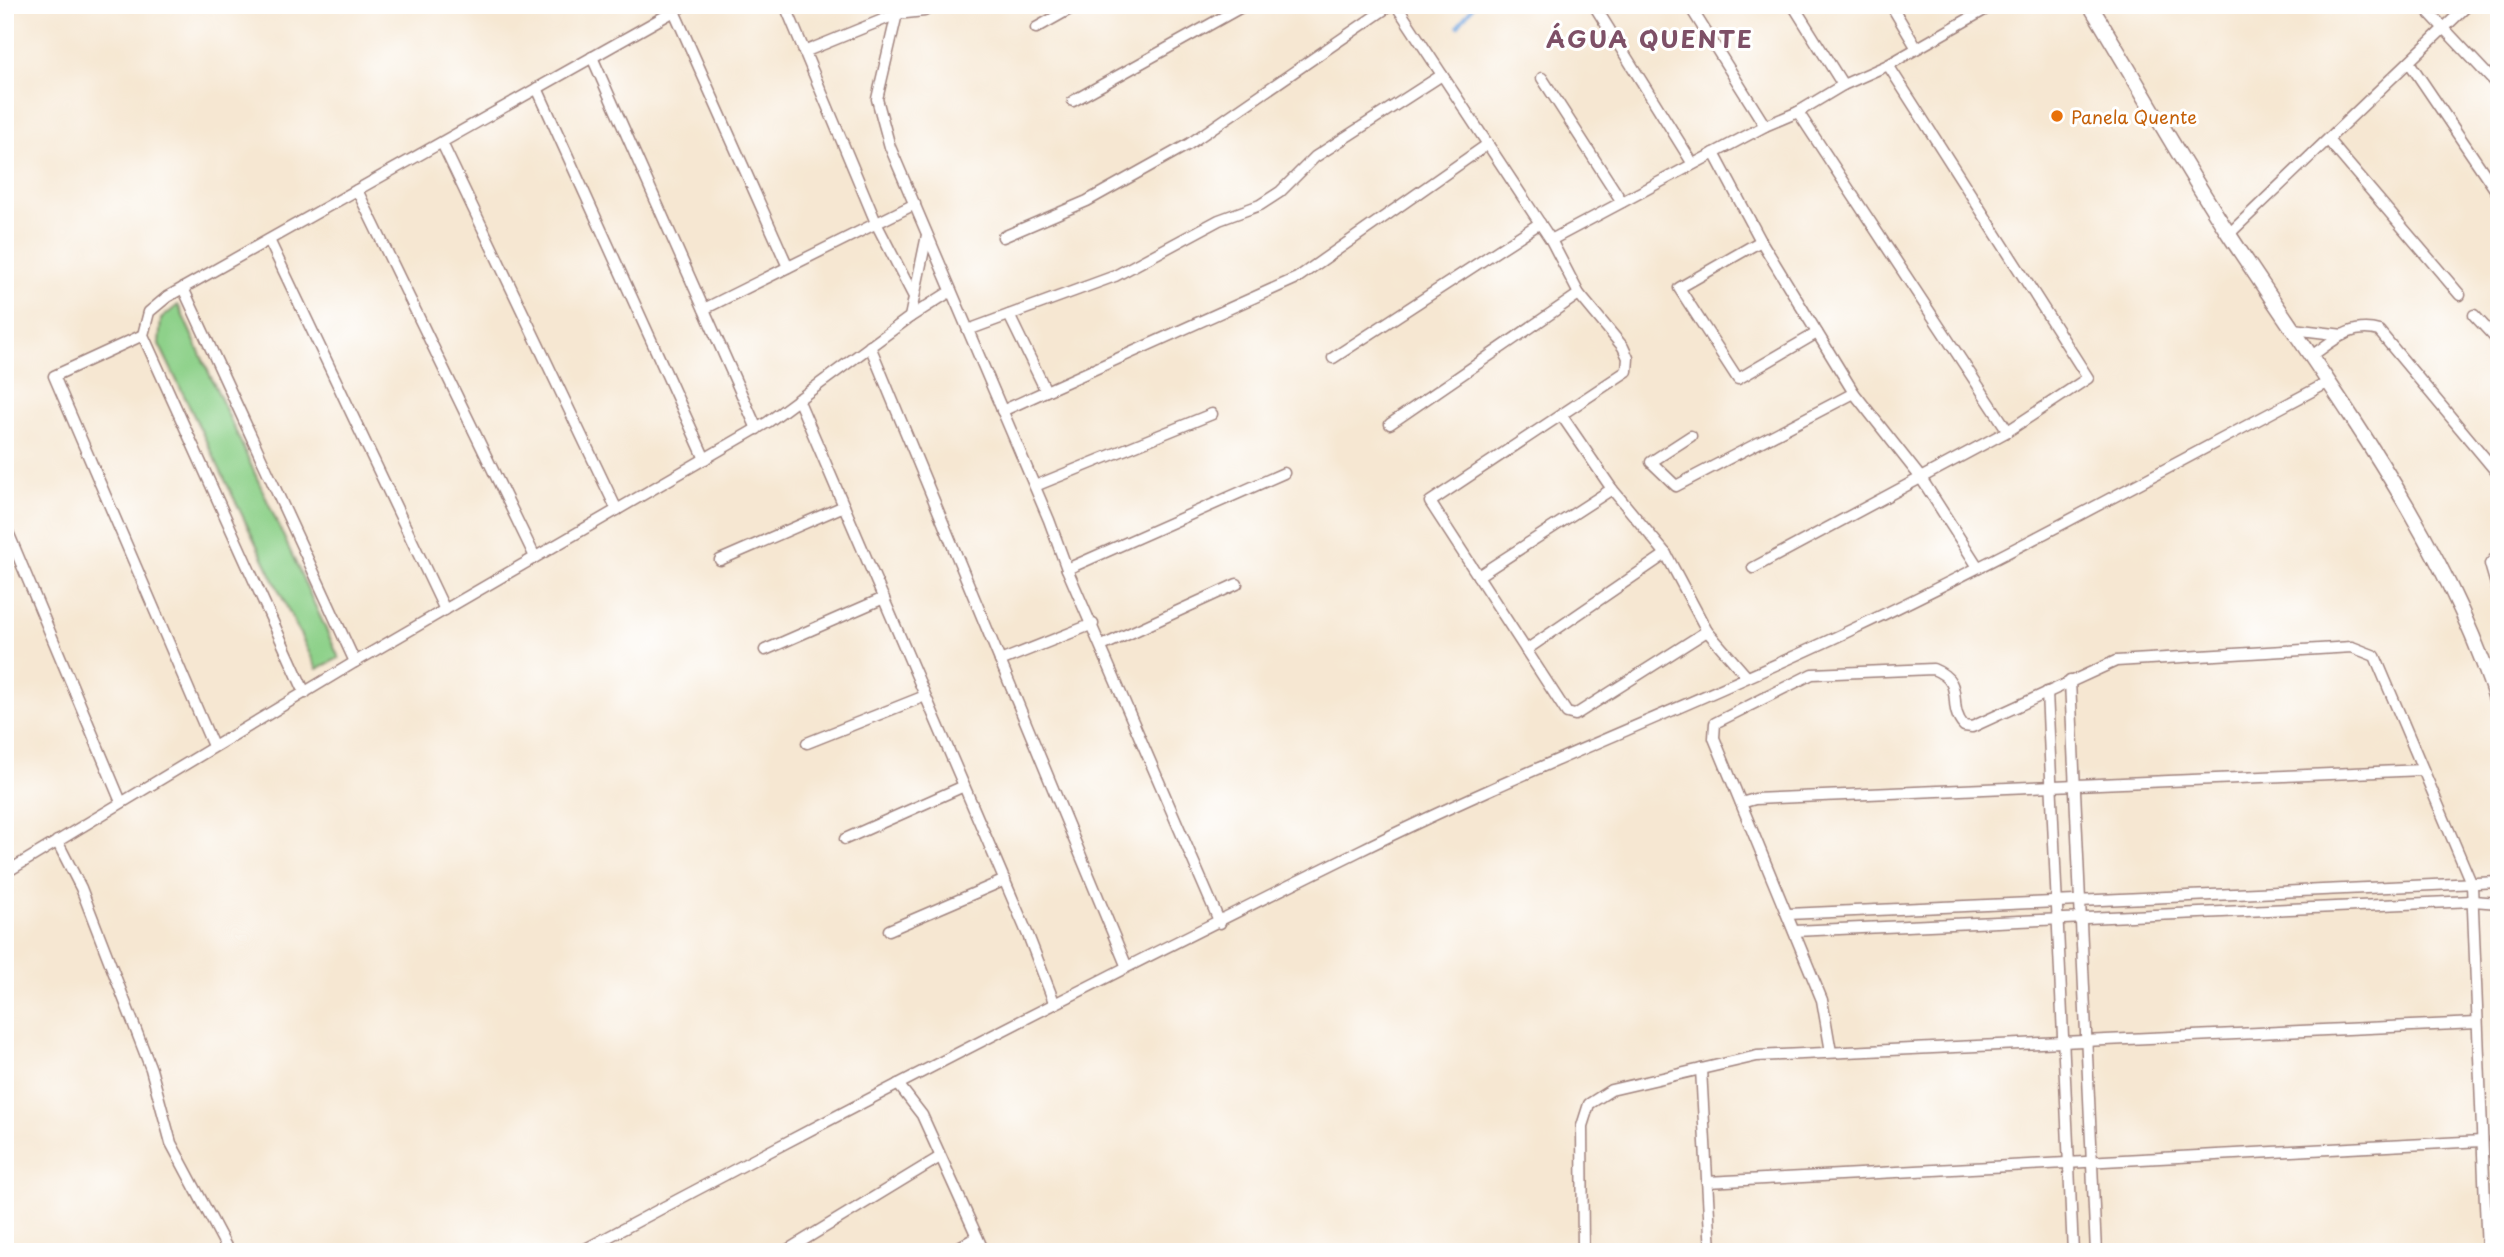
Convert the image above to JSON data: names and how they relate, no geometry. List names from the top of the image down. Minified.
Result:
{"districts":["ÁGUA QUENTE"],"places":["Panela Quente"]}
